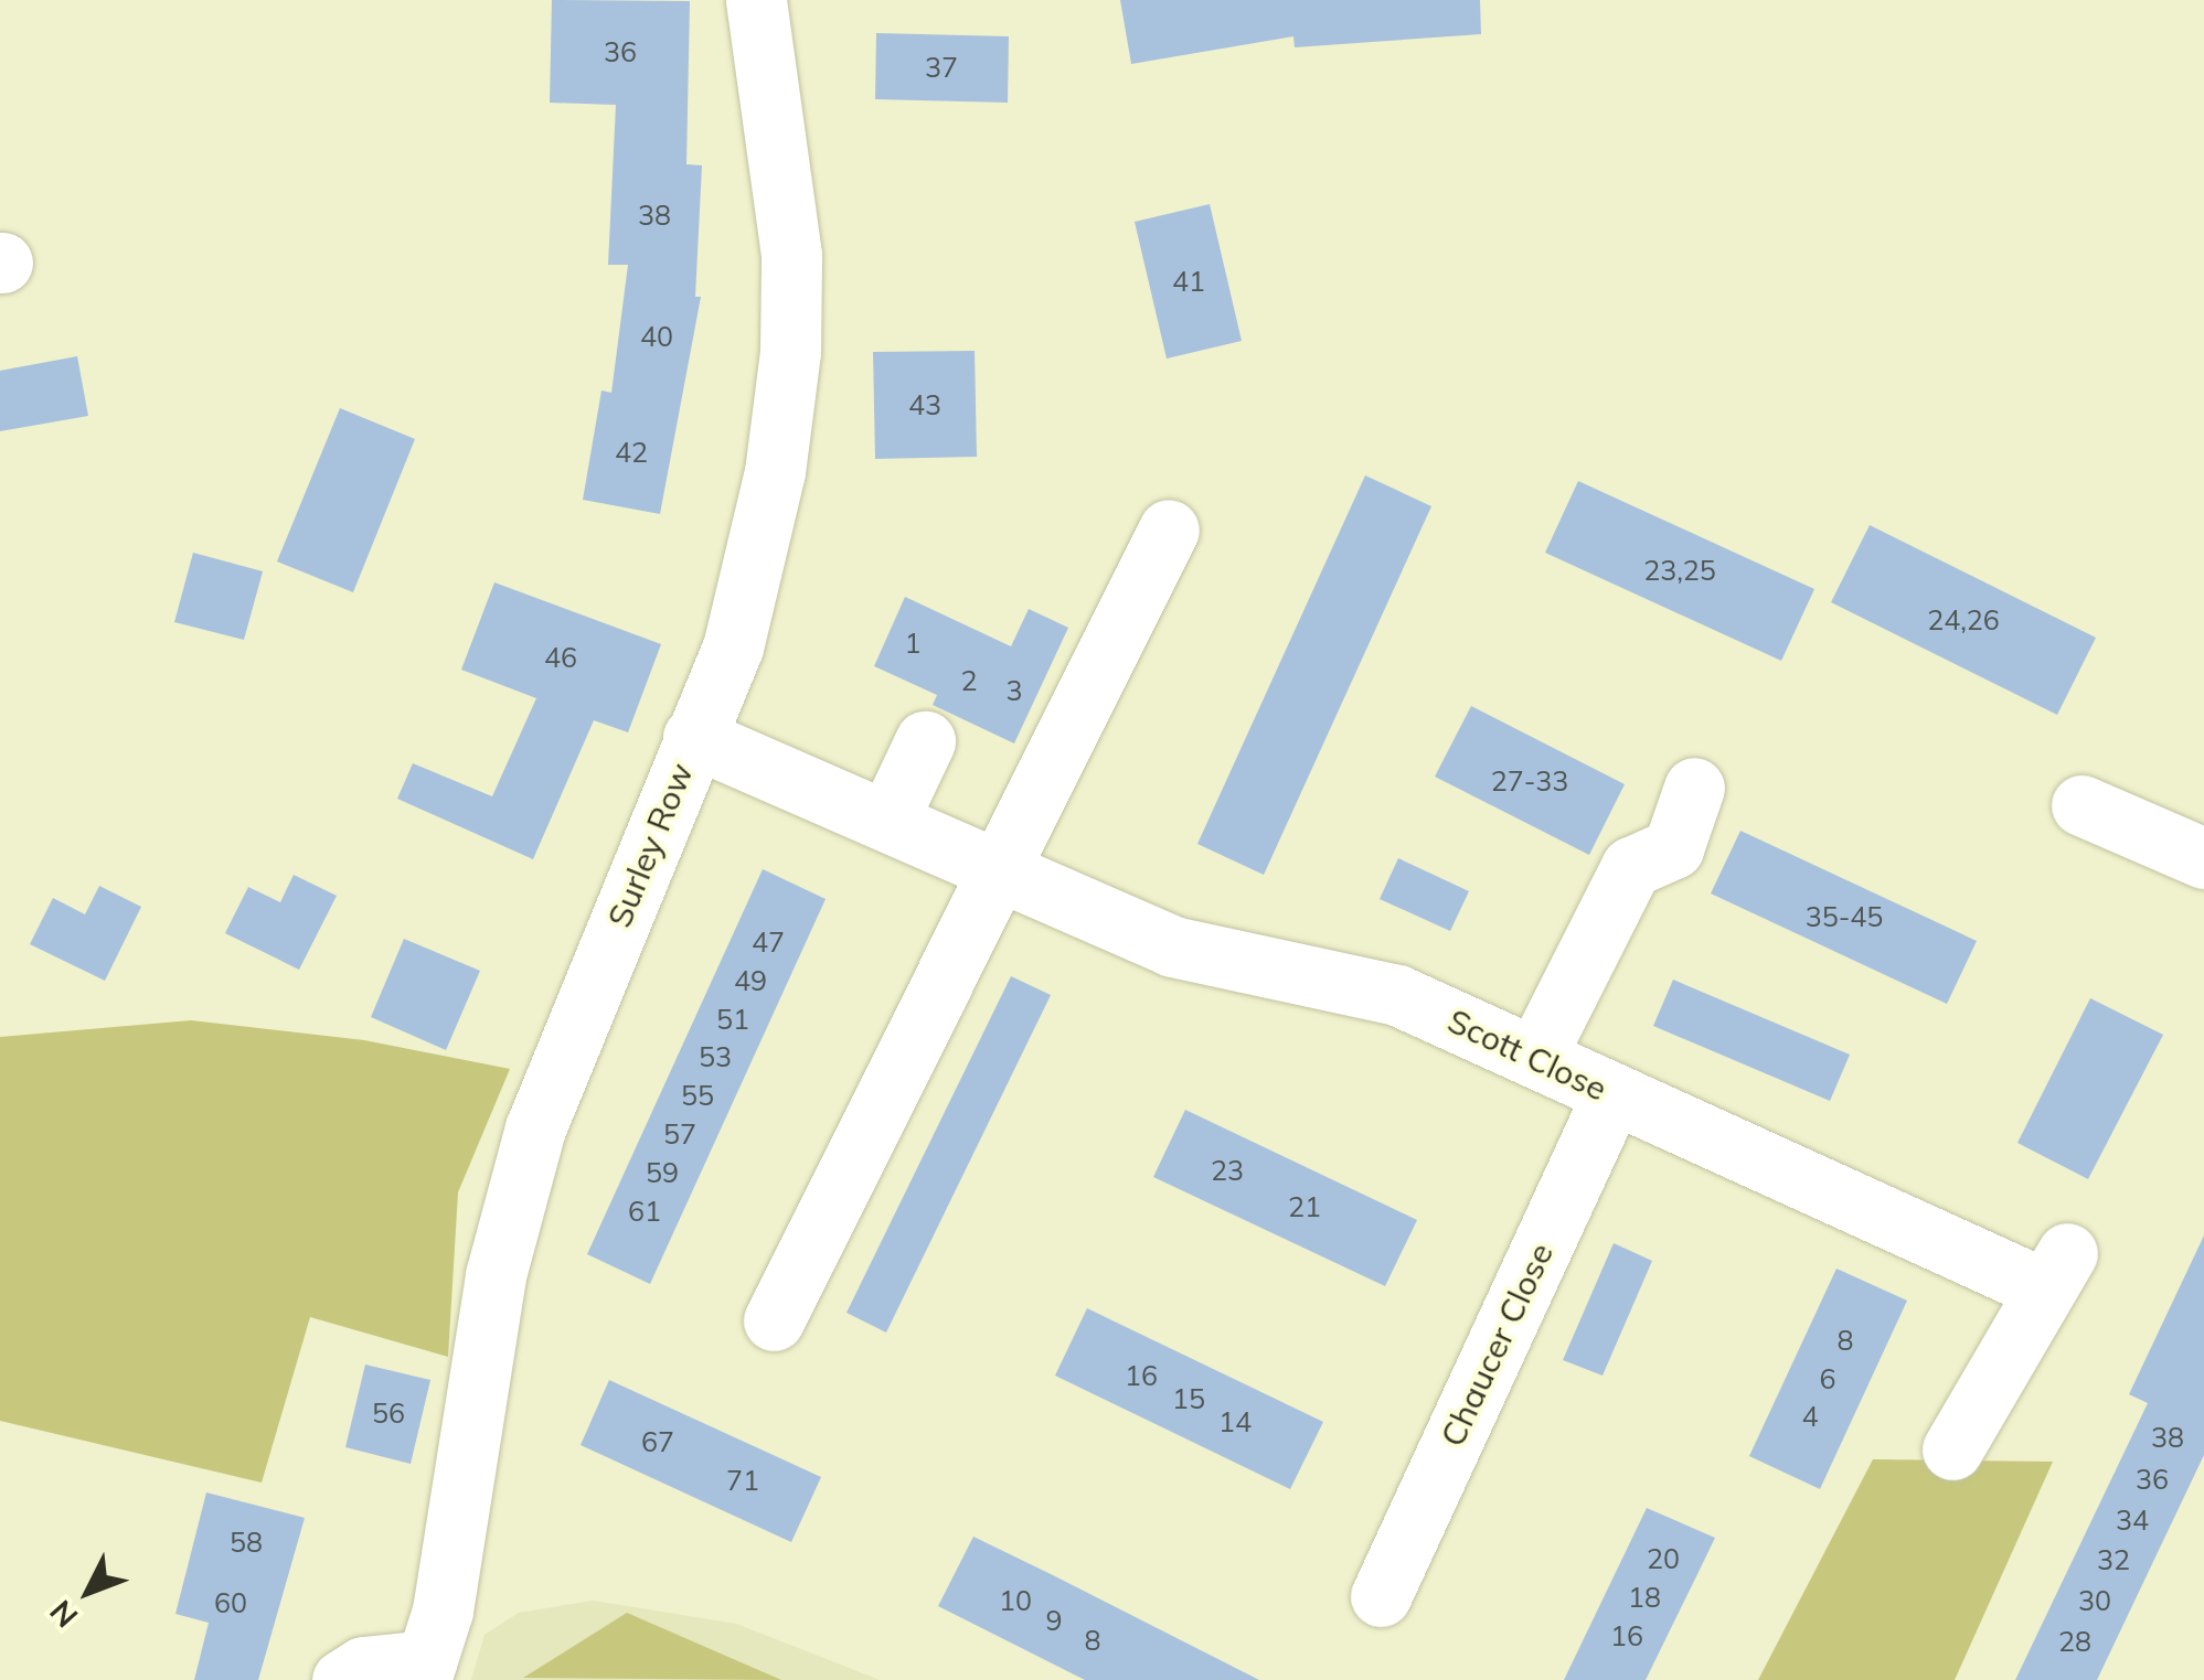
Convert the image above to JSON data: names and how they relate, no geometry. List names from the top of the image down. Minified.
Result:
{"streets":{"street":["Surley Row","Scott Close","Chaucer Close"]},"crossings":[["Surley Row","Scott Close"],["Scott Close","Chaucer Close"]],"house_numbers":["36","37","38","41","40","43","42","23,25","24,26","1","46","2","3","27-33","35-45","47","49","51","53","55","57","23","59","21","61","8","16","6","15","56","4","14","38","67","36","71","34","58","20","32","18","10","30","60","9","16","8","28"],"north":"bottom left"}
